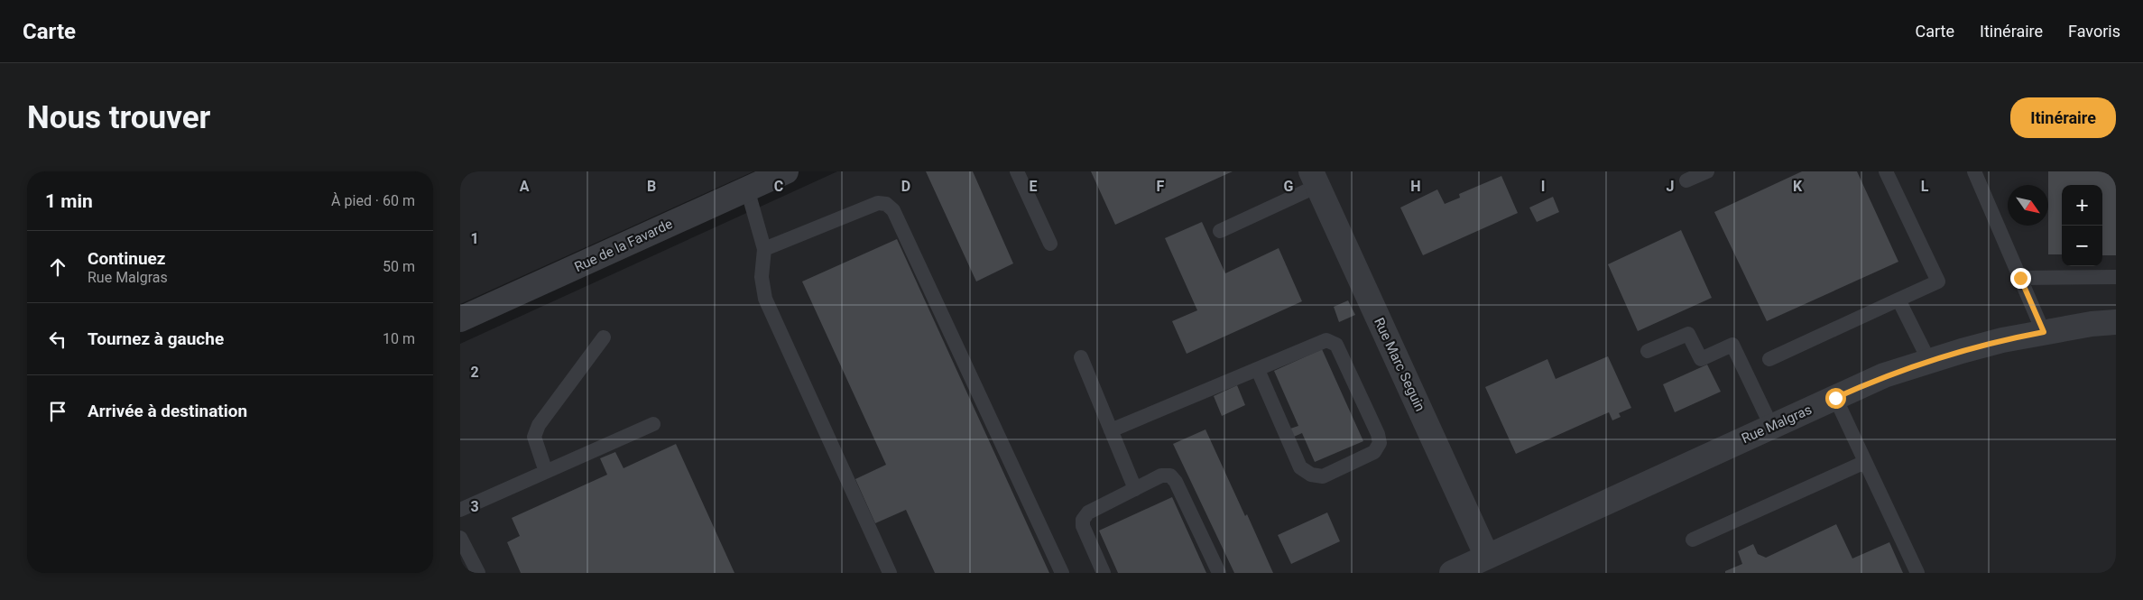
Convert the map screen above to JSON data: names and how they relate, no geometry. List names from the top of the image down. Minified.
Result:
{"streets":{"street":["Rue de la Favarde","Rue Marc Seguin","Rue Malgras"]},"crossings":[["Rue Marc Seguin","Rue Malgras"]],"north":"bottom right","page":{"header":"Carte","nav":["Carte","Itinéraire","Favoris"],"buttons":"Itinéraire","title":"Nous trouver","heading":["1 min","À pied · 60 m"],"map_buttons":["+","−"],"list":[["Continuez","Rue Malgras","50 m"],["Tournez à gauche","10 m"],"Arrivée à destination"]},"grid":{"columns":["A","B","C","D","E","F","G","H","I","J","K","L"],"rows":["1","2","3"]}}
